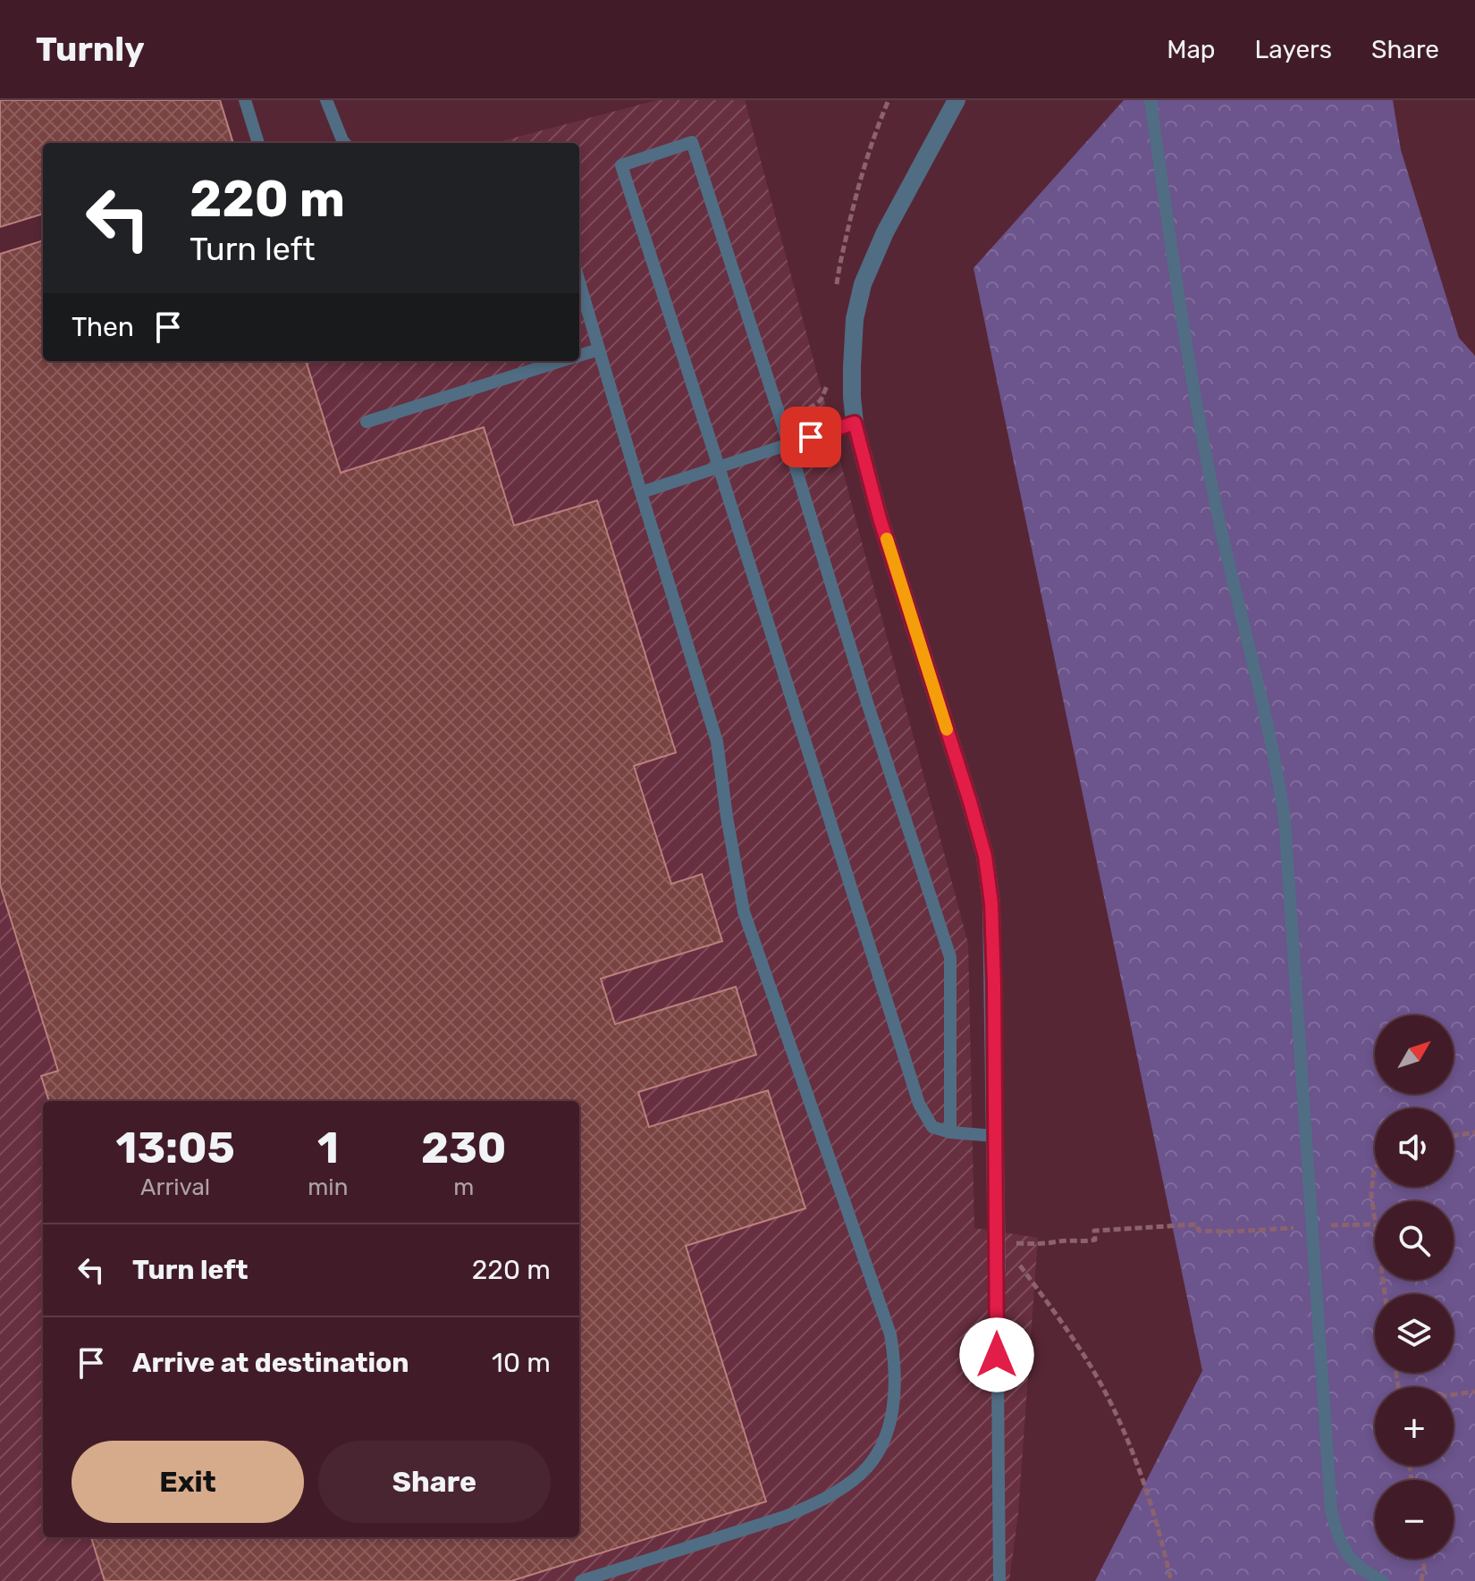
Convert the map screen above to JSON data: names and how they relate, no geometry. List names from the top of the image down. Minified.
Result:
{"north":"top right","page":{"header":"Turnly","nav":["Map","Layers","Share"],"turn":["220 m","Turn left"],"then":"Then","map_buttons":["+","−"],"eta":["13:05","Arrival","1","min","230","m"],"list":[{"name":"Turn left","value":"220 m"},{"name":"Arrive at destination","value":"10 m"}],"buttons":["Exit","Share"]}}
